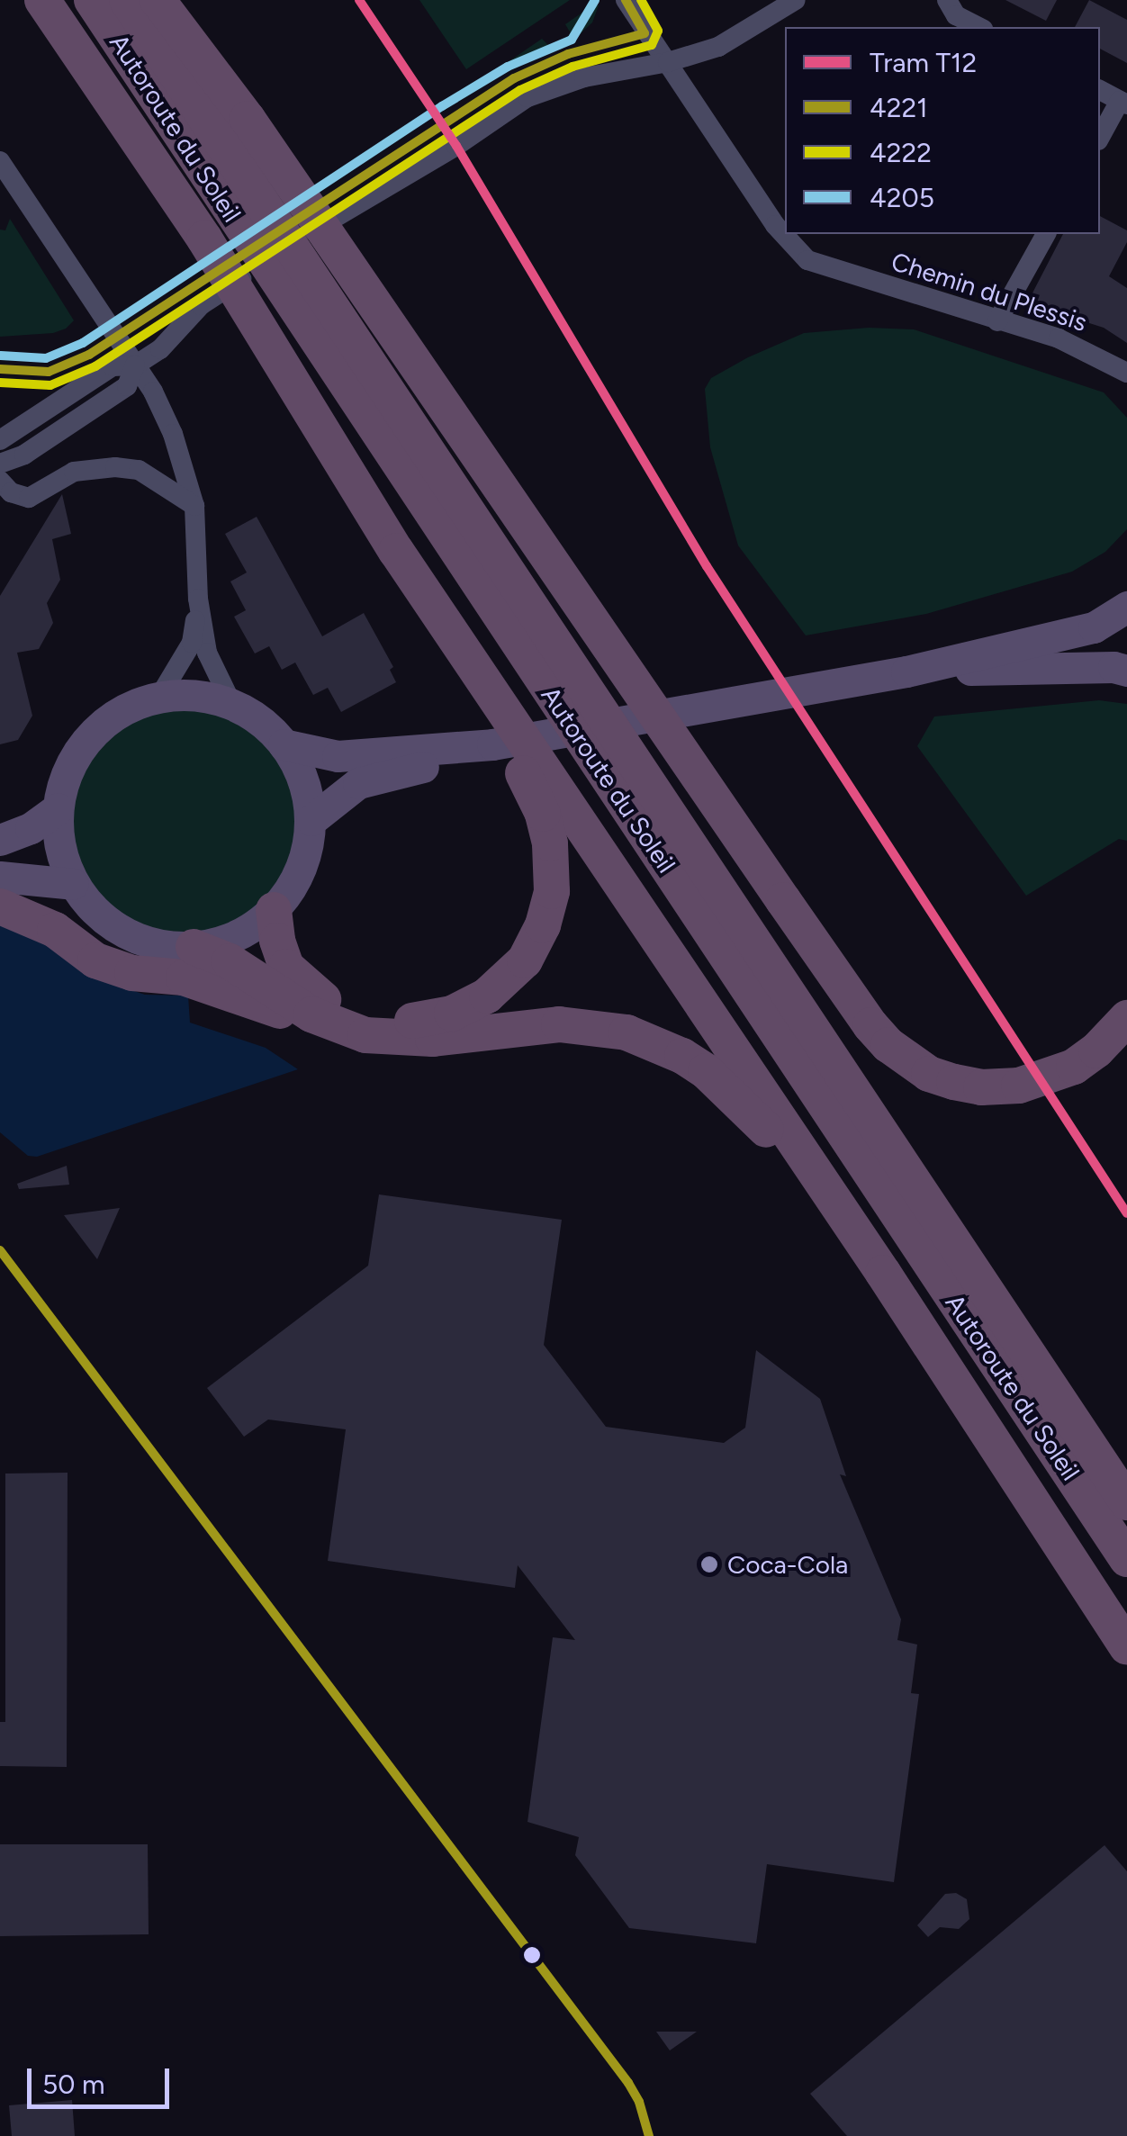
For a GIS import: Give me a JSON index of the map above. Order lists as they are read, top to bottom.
{
  "streets": {
    "highway": ["Autoroute du Soleil"],
    "street": ["Chemin du Plessis"]
  },
  "places": ["Coca-Cola"],
  "lines": [
    "tram line T12",
    "transit line 4221",
    "transit line 4222",
    "transit line 4205"
  ],
  "legend": [
    "Tram T12",
    "4221",
    "4222",
    "4205"
  ],
  "scale_bar": "50 m"
}
